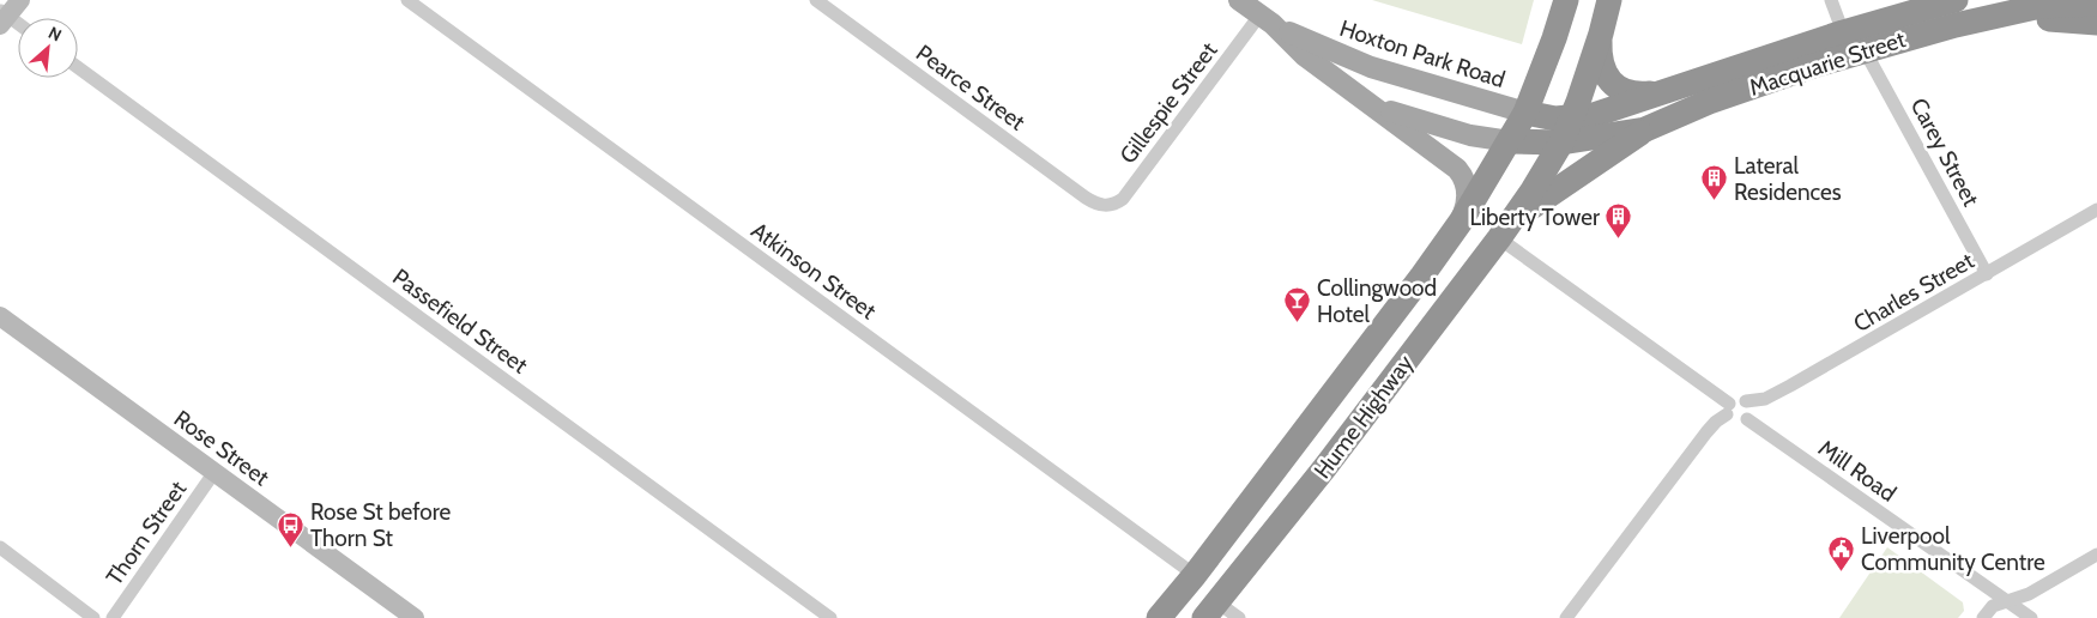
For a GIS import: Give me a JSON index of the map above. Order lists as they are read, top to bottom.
{
  "streets": {
    "highway": ["Macquarie Street", "Hume Highway"],
    "main road": ["Hoxton Park Road"],
    "street": [
      "Pearce Street",
      "Gillespie Street",
      "Carey Street",
      "Atkinson Street",
      "Charles Street",
      "Passefield Street",
      "Rose Street",
      "Mill Road",
      "Thorn Street"
    ]
  },
  "crossings": [
    ["Hoxton Park Road", "Macquarie Street"],
    ["Hoxton Park Road", "Gillespie Street"],
    ["Hoxton Park Road", "Hume Highway"],
    ["Macquarie Street", "Carey Street"],
    ["Macquarie Street", "Hume Highway"],
    ["Pearce Street", "Gillespie Street"],
    ["Carey Street", "Charles Street"],
    ["Atkinson Street", "Hume Highway"],
    ["Charles Street", "Mill Road"],
    ["Rose Street", "Thorn Street"]
  ],
  "places": {
    "building": ["Lateral Residences", "Liberty Tower"],
    "bar": ["Collingwood Hotel"],
    "bus stop": ["Rose St before Thorn St"],
    "public building": ["Liverpool Community Centre"]
  },
  "north": "top right"
}
